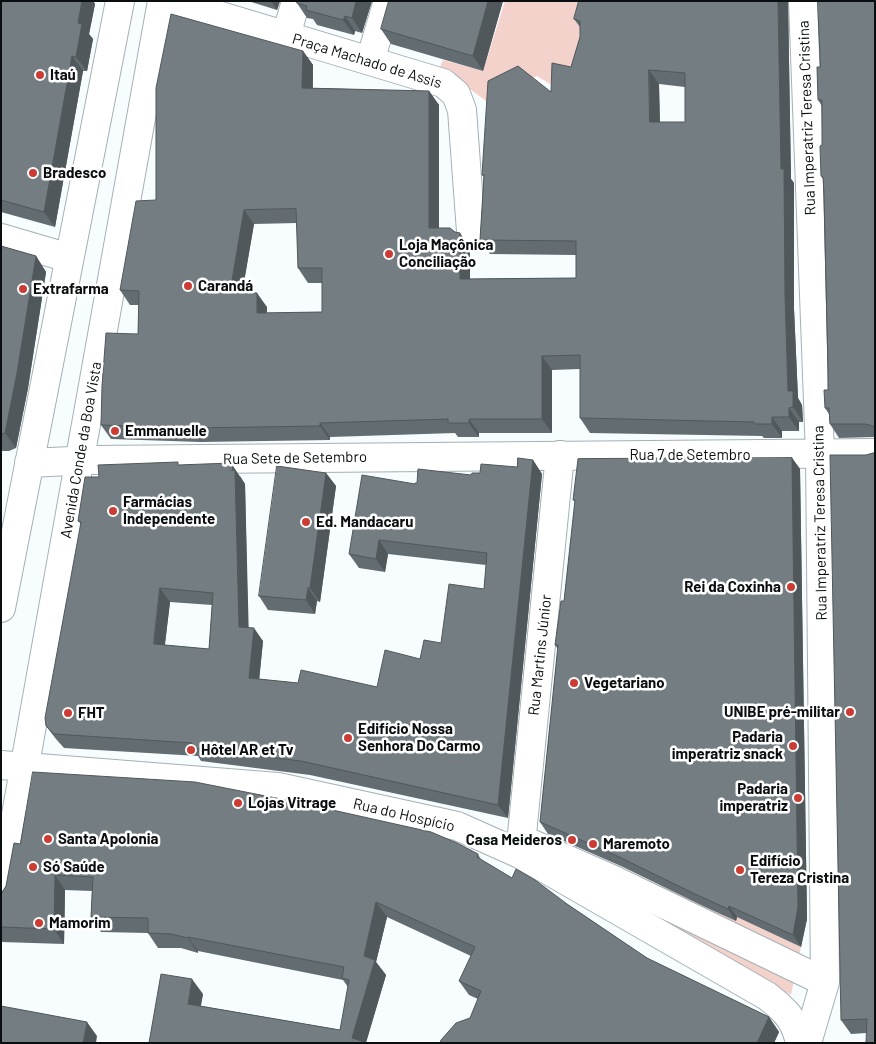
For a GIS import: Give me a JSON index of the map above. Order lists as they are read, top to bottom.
{
  "streets": {
    "street": [
      "Praça Machado de Assis",
      "Rua Imperatriz Teresa Cristina",
      "Avenida Conde da Boa Vista",
      "Rua 7 de Setembro",
      "Rua Sete de Setembro",
      "Rua Martins Júnior",
      "Rua do Hospício"
    ]
  },
  "crossings": [
    ["Rua Imperatriz Teresa Cristina", "Rua 7 de Setembro"],
    ["Rua Imperatriz Teresa Cristina", "Rua do Hospício"],
    ["Avenida Conde da Boa Vista", "Rua Sete de Setembro"],
    ["Avenida Conde da Boa Vista", "Rua do Hospício"],
    ["Rua 7 de Setembro", "Rua Sete de Setembro"],
    ["Rua 7 de Setembro", "Rua Martins Júnior"],
    ["Rua Sete de Setembro", "Rua Martins Júnior"],
    ["Rua Martins Júnior", "Rua do Hospício"]
  ],
  "places": [
    "Itaú",
    "Bradesco",
    "Loja Maçônica Conciliação",
    "Carandá",
    "Extrafarma",
    "Emmanuelle",
    "Farmácias Independente",
    "Ed. Mandacaru",
    "Rei da Coxinha",
    "Vegetariano",
    "UNIBE pré-militar",
    "FHT",
    "Edifício Nossa Senhora Do Carmo",
    "Padaria imperatriz snack",
    "Hôtel AR et Tv",
    "Padaria imperatriz",
    "Lojas Vitrage",
    "Santa Apolonia",
    "Casa Meideros",
    "Maremoto",
    "Só Saúde",
    "Edifício Tereza Cristina",
    "Mamorim"
  ]
}
